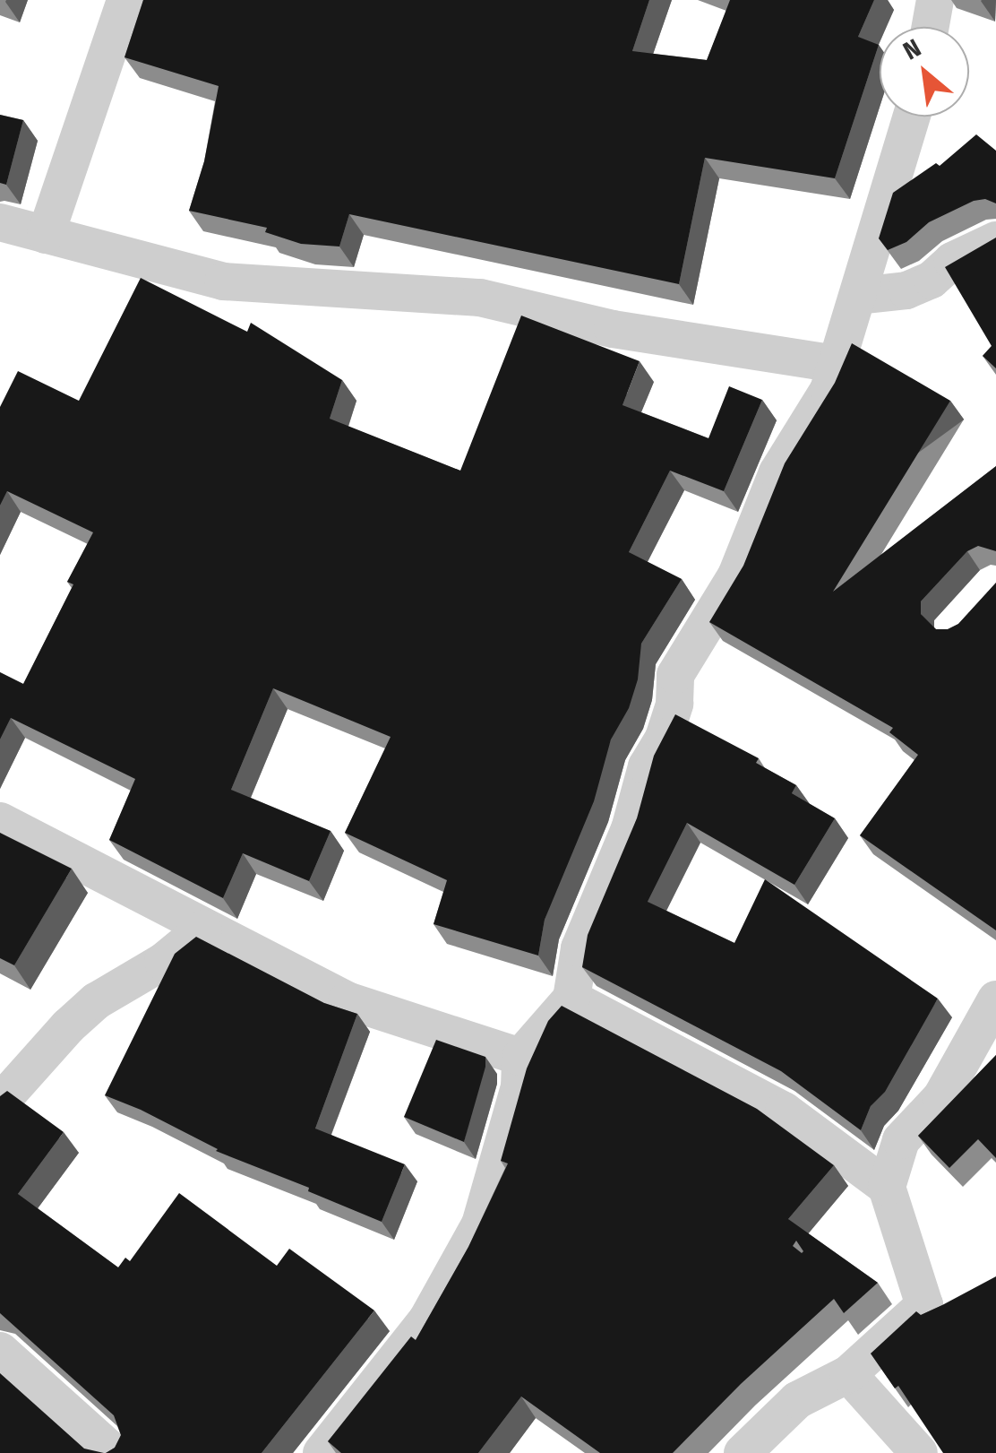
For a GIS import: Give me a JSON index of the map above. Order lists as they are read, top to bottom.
{
  "north": "top left"
}
